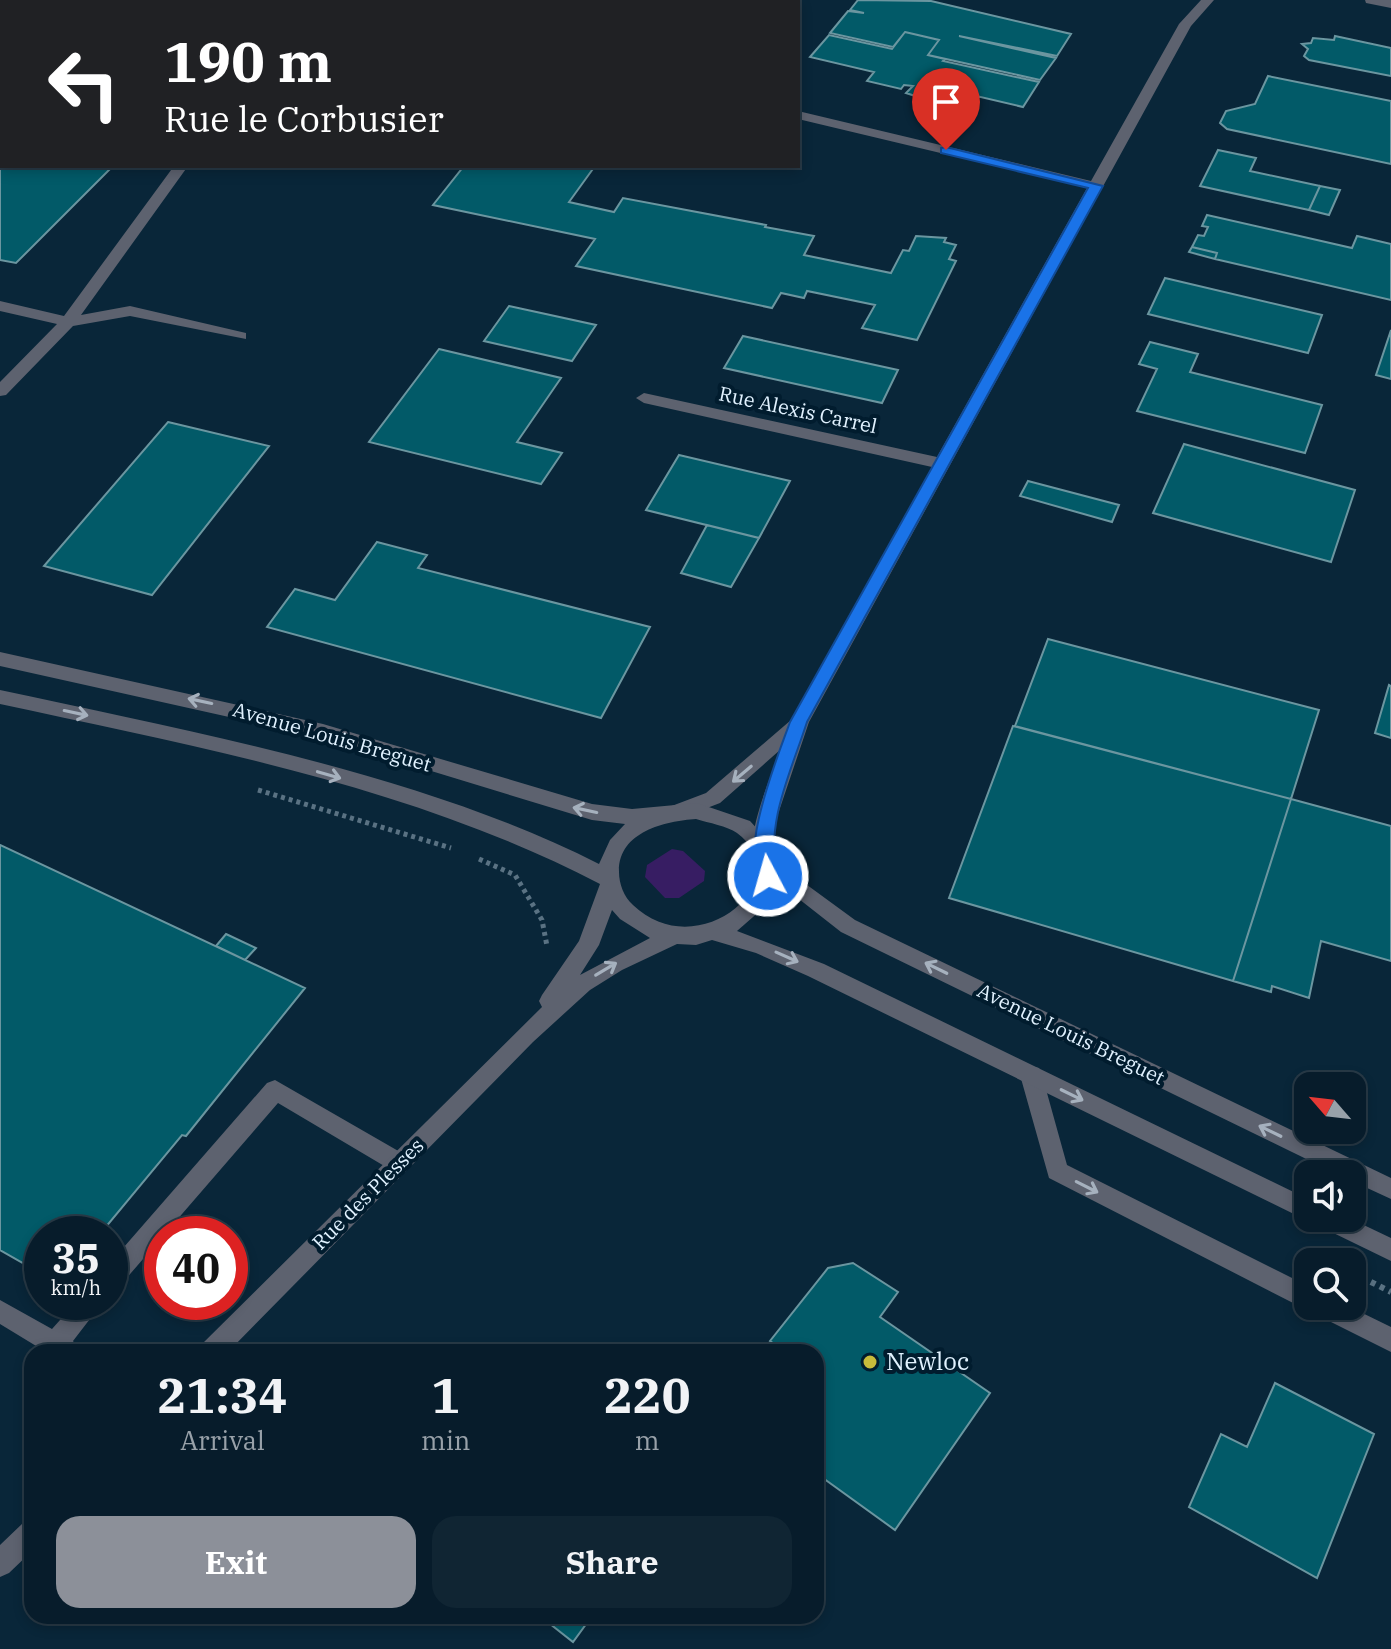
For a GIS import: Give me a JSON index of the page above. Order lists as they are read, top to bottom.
{
  "streets": {
    "street": ["Rue Alexis Carrel", "Avenue Louis Breguet", "Rue des Plesses"]
  },
  "crossings": [
    ["Avenue Louis Breguet", "Rue des Plesses"]
  ],
  "places": ["Newloc"],
  "north": "top left",
  "page": {
    "turn": ["190 m", "Rue le Corbusier"],
    "speed": "35 km/h",
    "limit": "40",
    "eta": [
      "21:34",
      "Arrival",
      "1",
      "min",
      "220",
      "m"
    ],
    "buttons": ["Exit", "Share"]
  }
}
